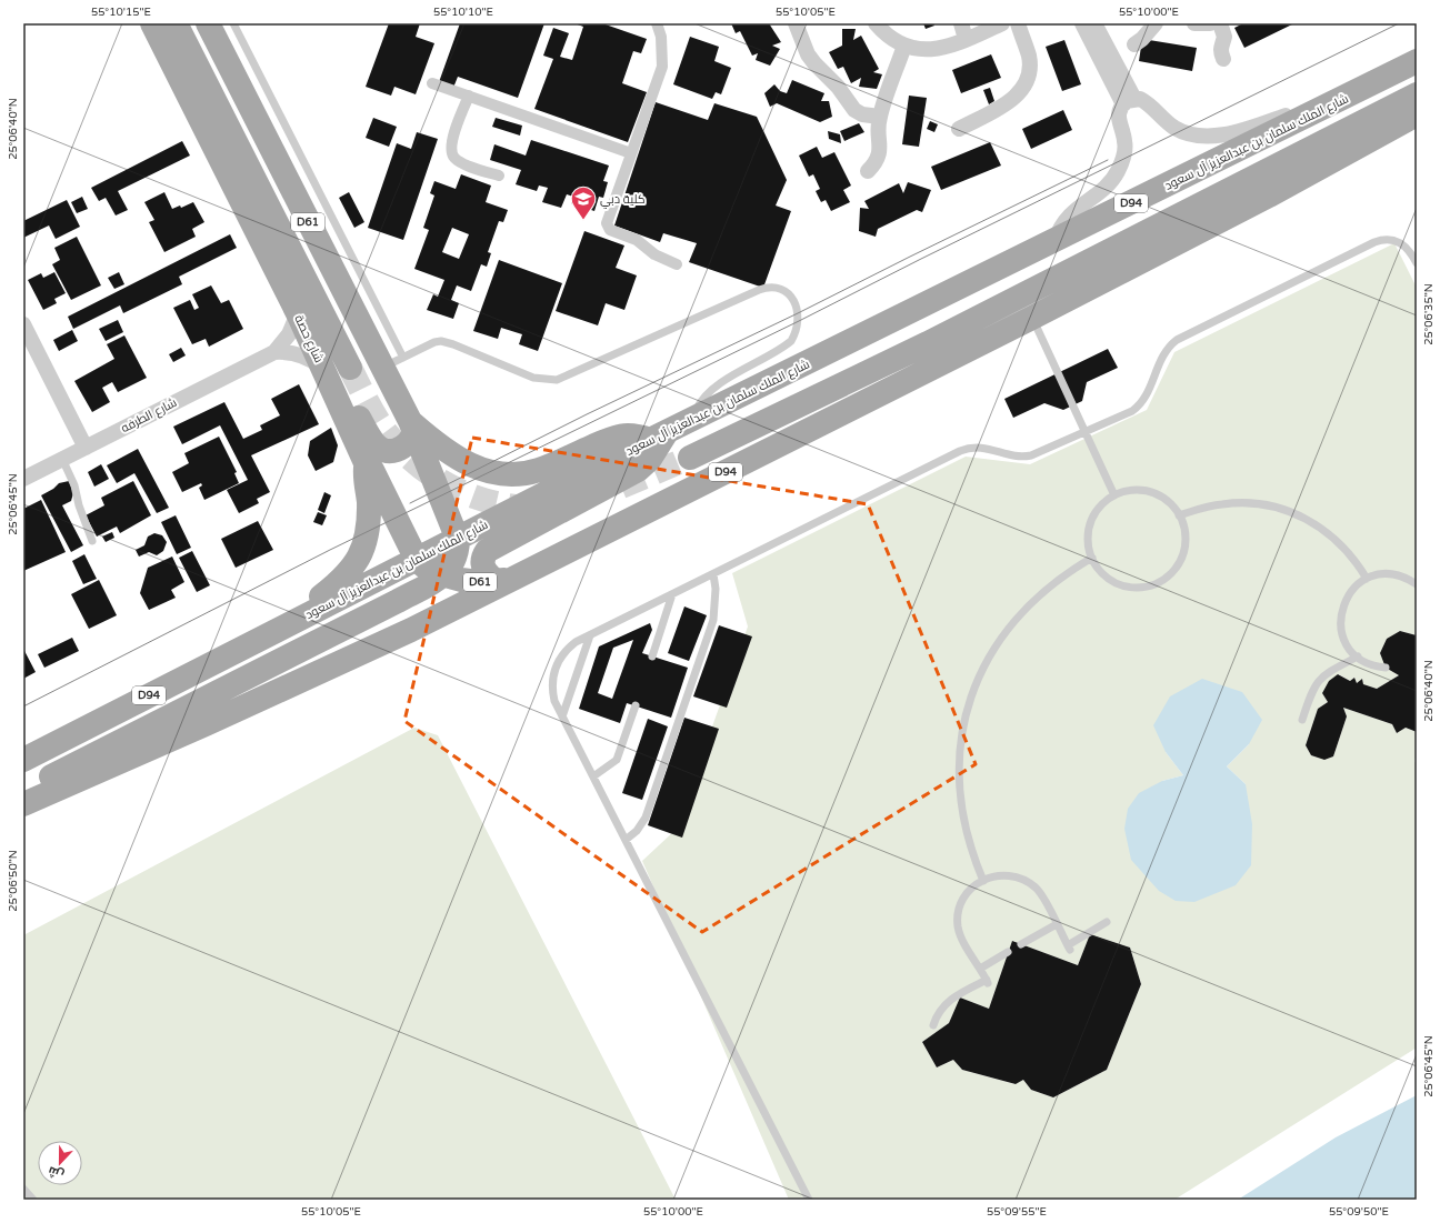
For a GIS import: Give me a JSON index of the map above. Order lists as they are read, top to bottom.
{
  "streets": {
    "main road": [
      "شارع الملك سلمان بن عبدالعزيز آل سعود",
      "D94",
      "D61",
      "شارع حصة"
    ],
    "street": ["شارع الطرفه"]
  },
  "crossings": [
    ["شارع الملك سلمان بن عبدالعزيز آل سعود", "شارع حصة"],
    ["D94", "شارع حصة"],
    ["شارع حصة", "شارع الطرفه"]
  ],
  "places": {
    "school or university": ["كلية دبي"]
  },
  "north": "bottom",
  "coordinates": [
    "55°10'15\"E",
    "55°10'10\"E",
    "55°10'05\"E",
    "55°10'00\"E",
    "25°06'40\"N",
    "25°06'35\"N",
    "25°06'45\"N",
    "25°06'50\"N",
    "55°09'55\"E",
    "55°09'50\"E"
  ]
}
